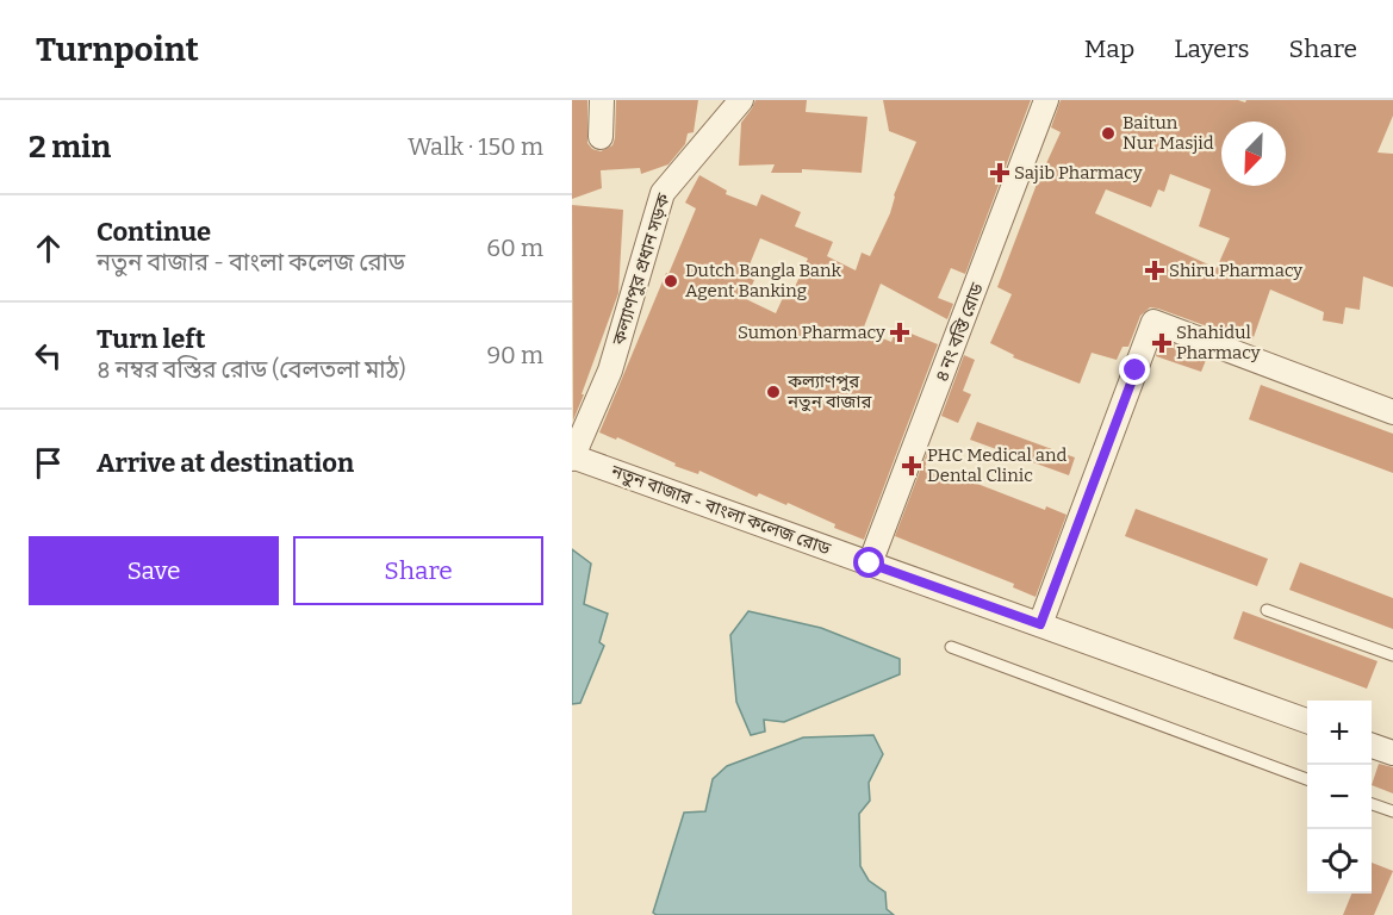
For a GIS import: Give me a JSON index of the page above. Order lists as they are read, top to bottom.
{
  "streets": {
    "street": ["কল্যাণপুর প্রধান সড়ক", "৪ নং বস্তি রোড", "নতুন বাজার - বাংলা কলেজ রোড"]
  },
  "crossings": [
    ["কল্যাণপুর প্রধান সড়ক", "নতুন বাজার - বাংলা কলেজ রোড"],
    ["৪ নং বস্তি রোড", "নতুন বাজার - বাংলা কলেজ রোড"]
  ],
  "places": {
    "other": ["Baitun Nur Masjid", "Dutch Bangla Bank Agent Banking", "কল্যাণপুর নতুন বাজার"],
    "health": [
      "Sajib Pharmacy",
      "Shiru Pharmacy",
      "Sumon Pharmacy",
      "Shahidul Pharmacy",
      "PHC Medical and Dental Clinic"
    ]
  },
  "north": "bottom left",
  "page": {
    "header": "Turnpoint",
    "nav": ["Map", "Layers", "Share"],
    "heading": ["2 min", "Walk · 150 m"],
    "list": [
      ["Continue", "নতুন বাজার - বাংলা কলেজ রোড", "60 m"],
      ["Turn left", "৪ নম্বর বস্তির রোড (বেলতলা মাঠ)", "90 m"],
      "Arrive at destination"
    ],
    "buttons": ["Save", "Share"],
    "map_buttons": ["+", "−"]
  }
}
